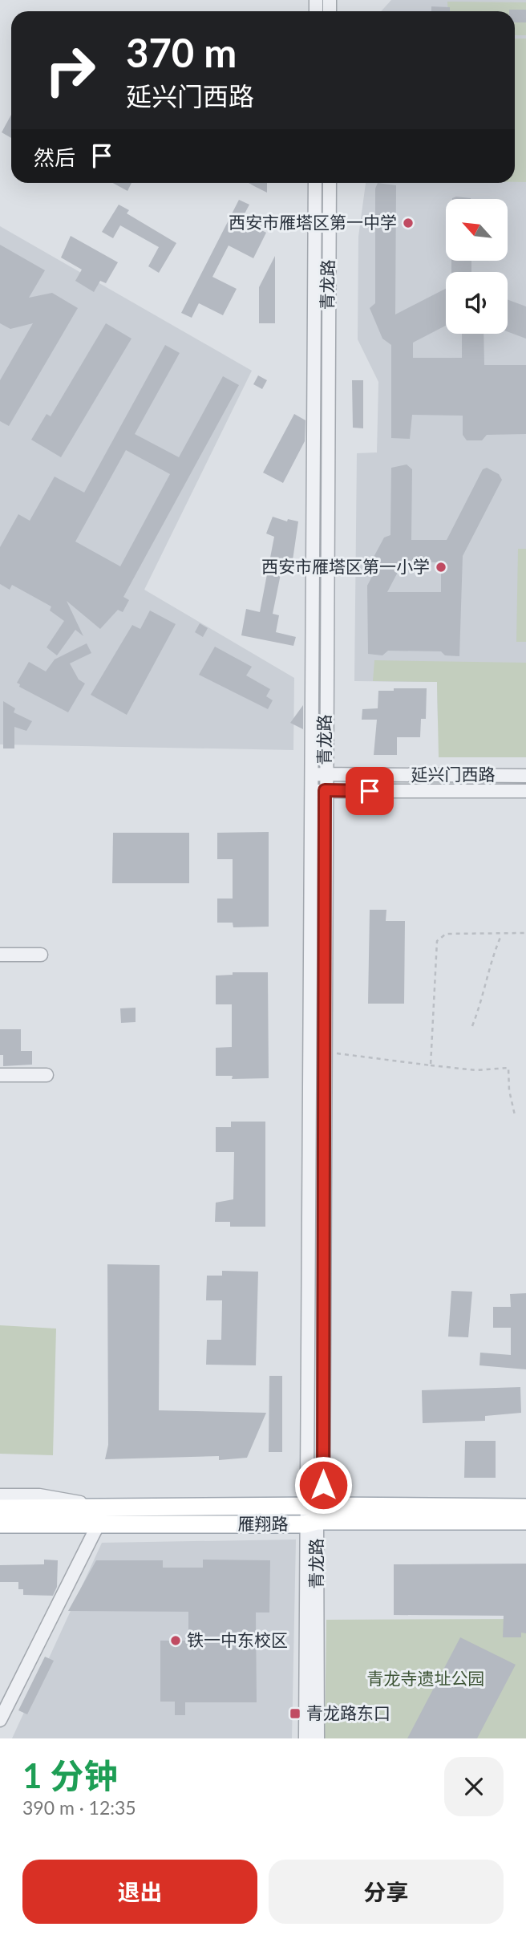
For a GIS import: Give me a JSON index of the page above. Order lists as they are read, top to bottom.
{
  "streets": {
    "main road": ["雁翔路"],
    "street": ["青龙路", "延兴门西路"]
  },
  "crossings": [
    ["青龙路", "延兴门西路"],
    ["青龙路", "雁翔路"]
  ],
  "parks": ["青龙寺遗址公园"],
  "places": {
    "other": ["西安市雁塔区第一中学", "西安市雁塔区第一小学", "铁一中东校区"],
    "transit": ["青龙路东口"]
  },
  "north": "top left",
  "page": {
    "turn": ["370 m", "延兴门西路"],
    "then": "然后",
    "heading": ["1 分钟", "390 m · 12:35"],
    "buttons": ["退出", "分享"]
  }
}
